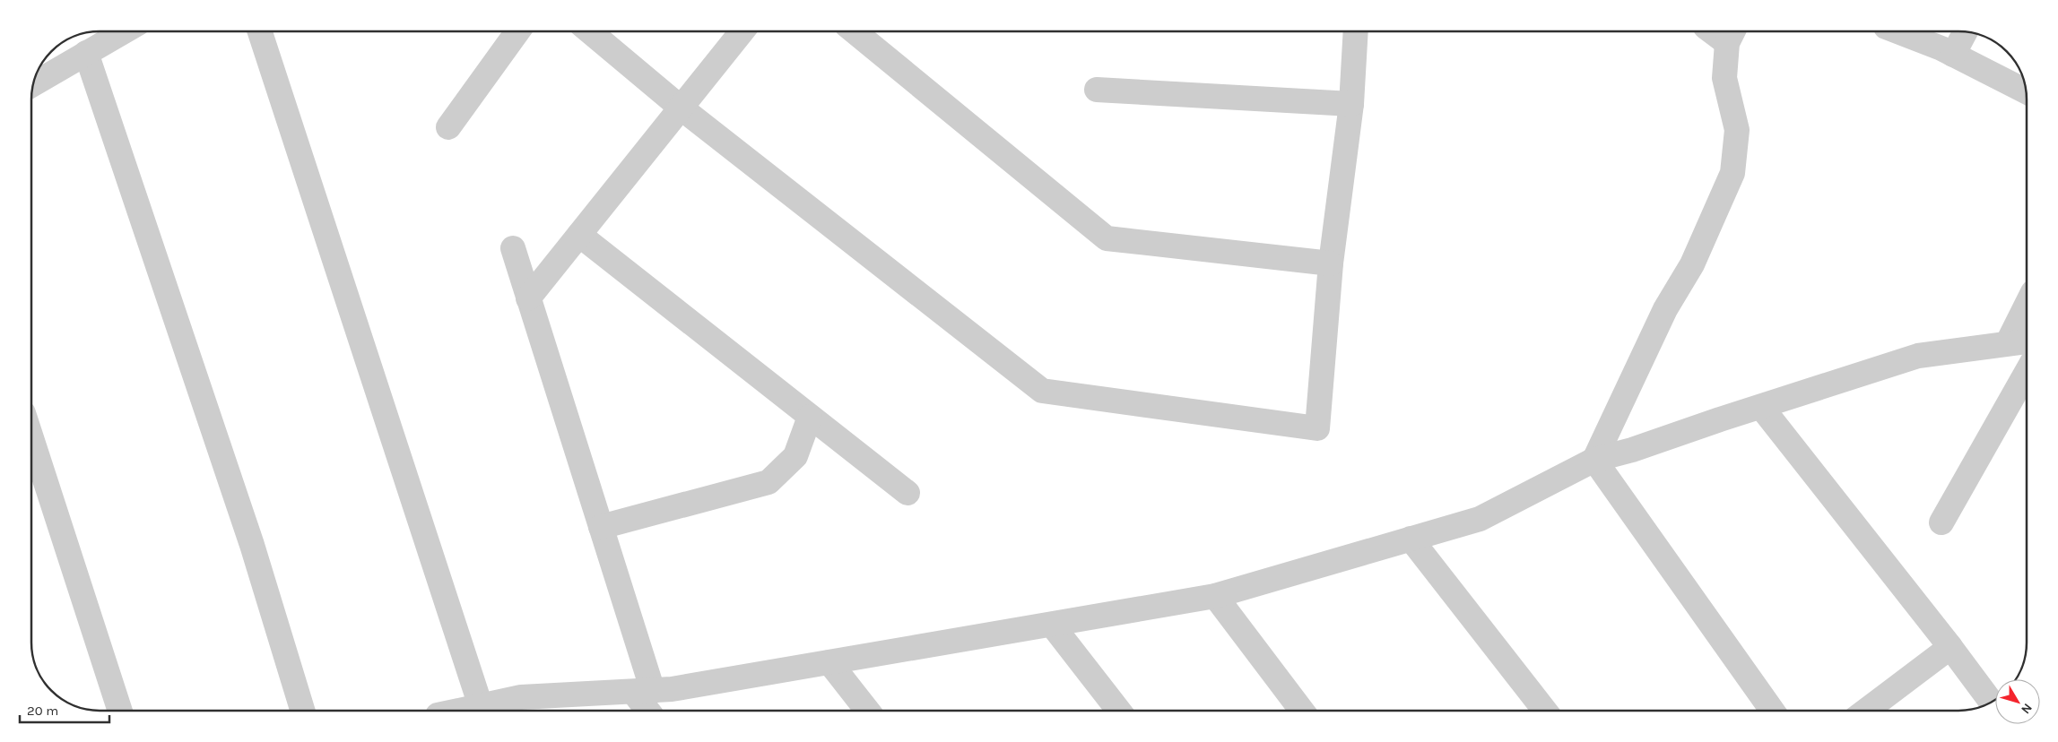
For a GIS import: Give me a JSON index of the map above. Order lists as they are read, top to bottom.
{
  "scale_bar": "20 m",
  "north": "bottom right"
}
